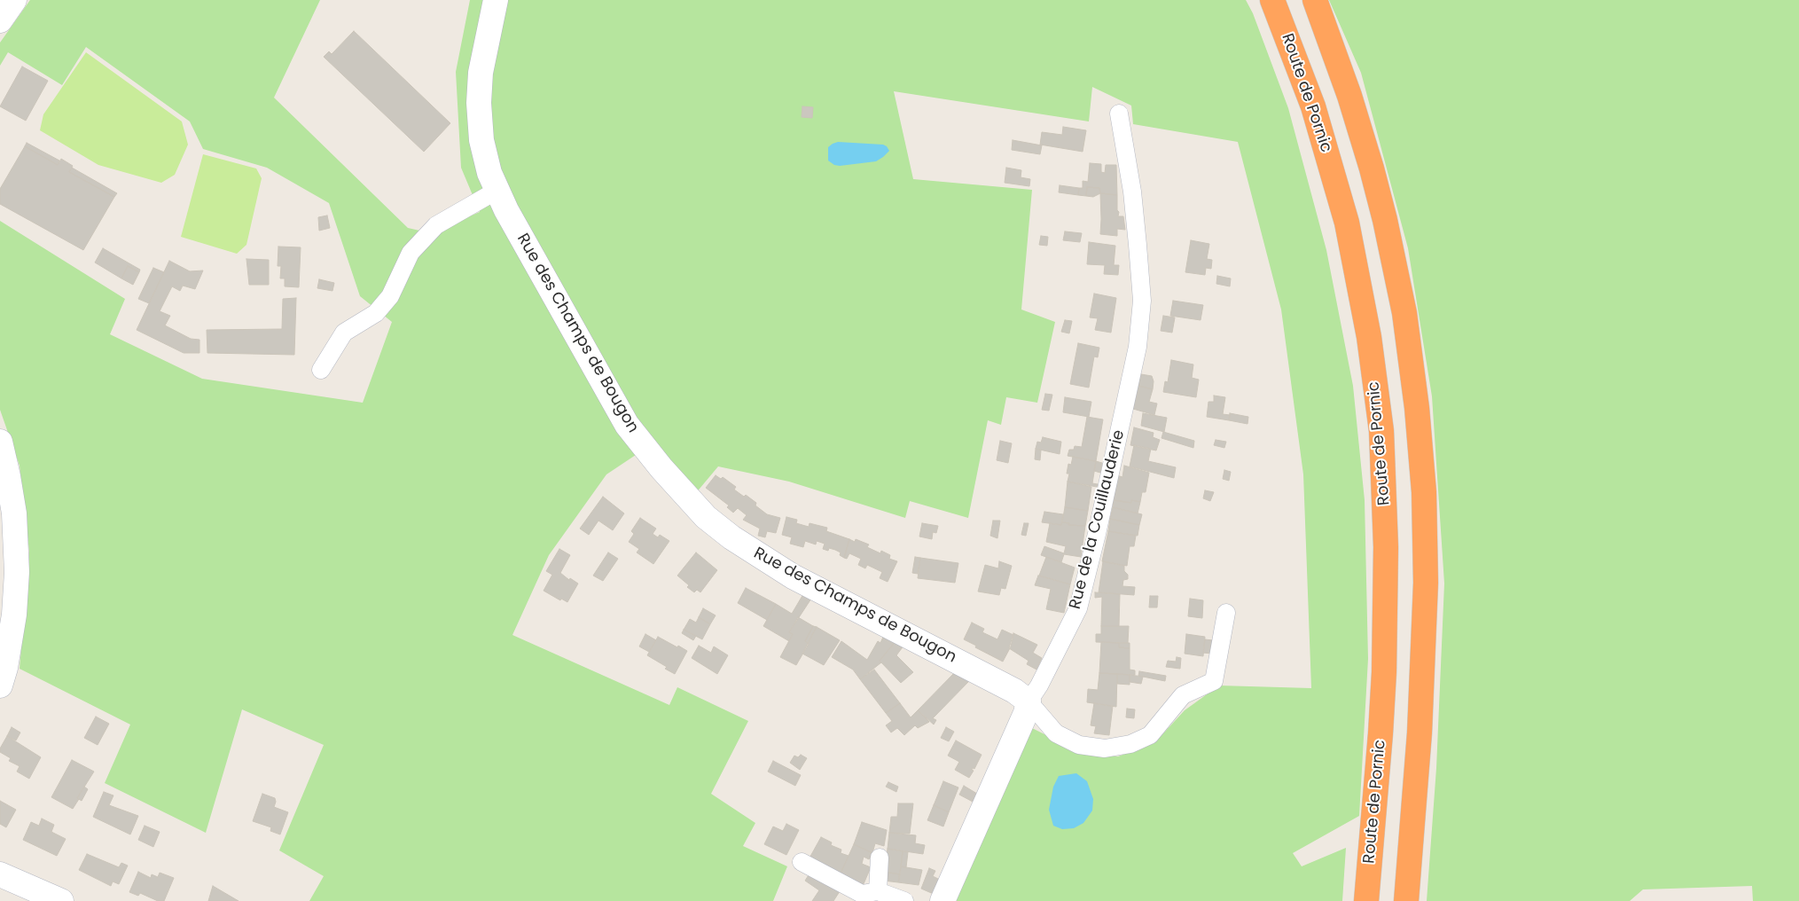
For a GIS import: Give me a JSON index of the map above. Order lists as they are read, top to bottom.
{
  "streets": {
    "highway": ["Route de Pornic"],
    "street": ["Rue des Champs de Bougon", "Rue de la Couillauderie"]
  },
  "crossings": [
    ["Rue des Champs de Bougon", "Rue de la Couillauderie"]
  ]
}
